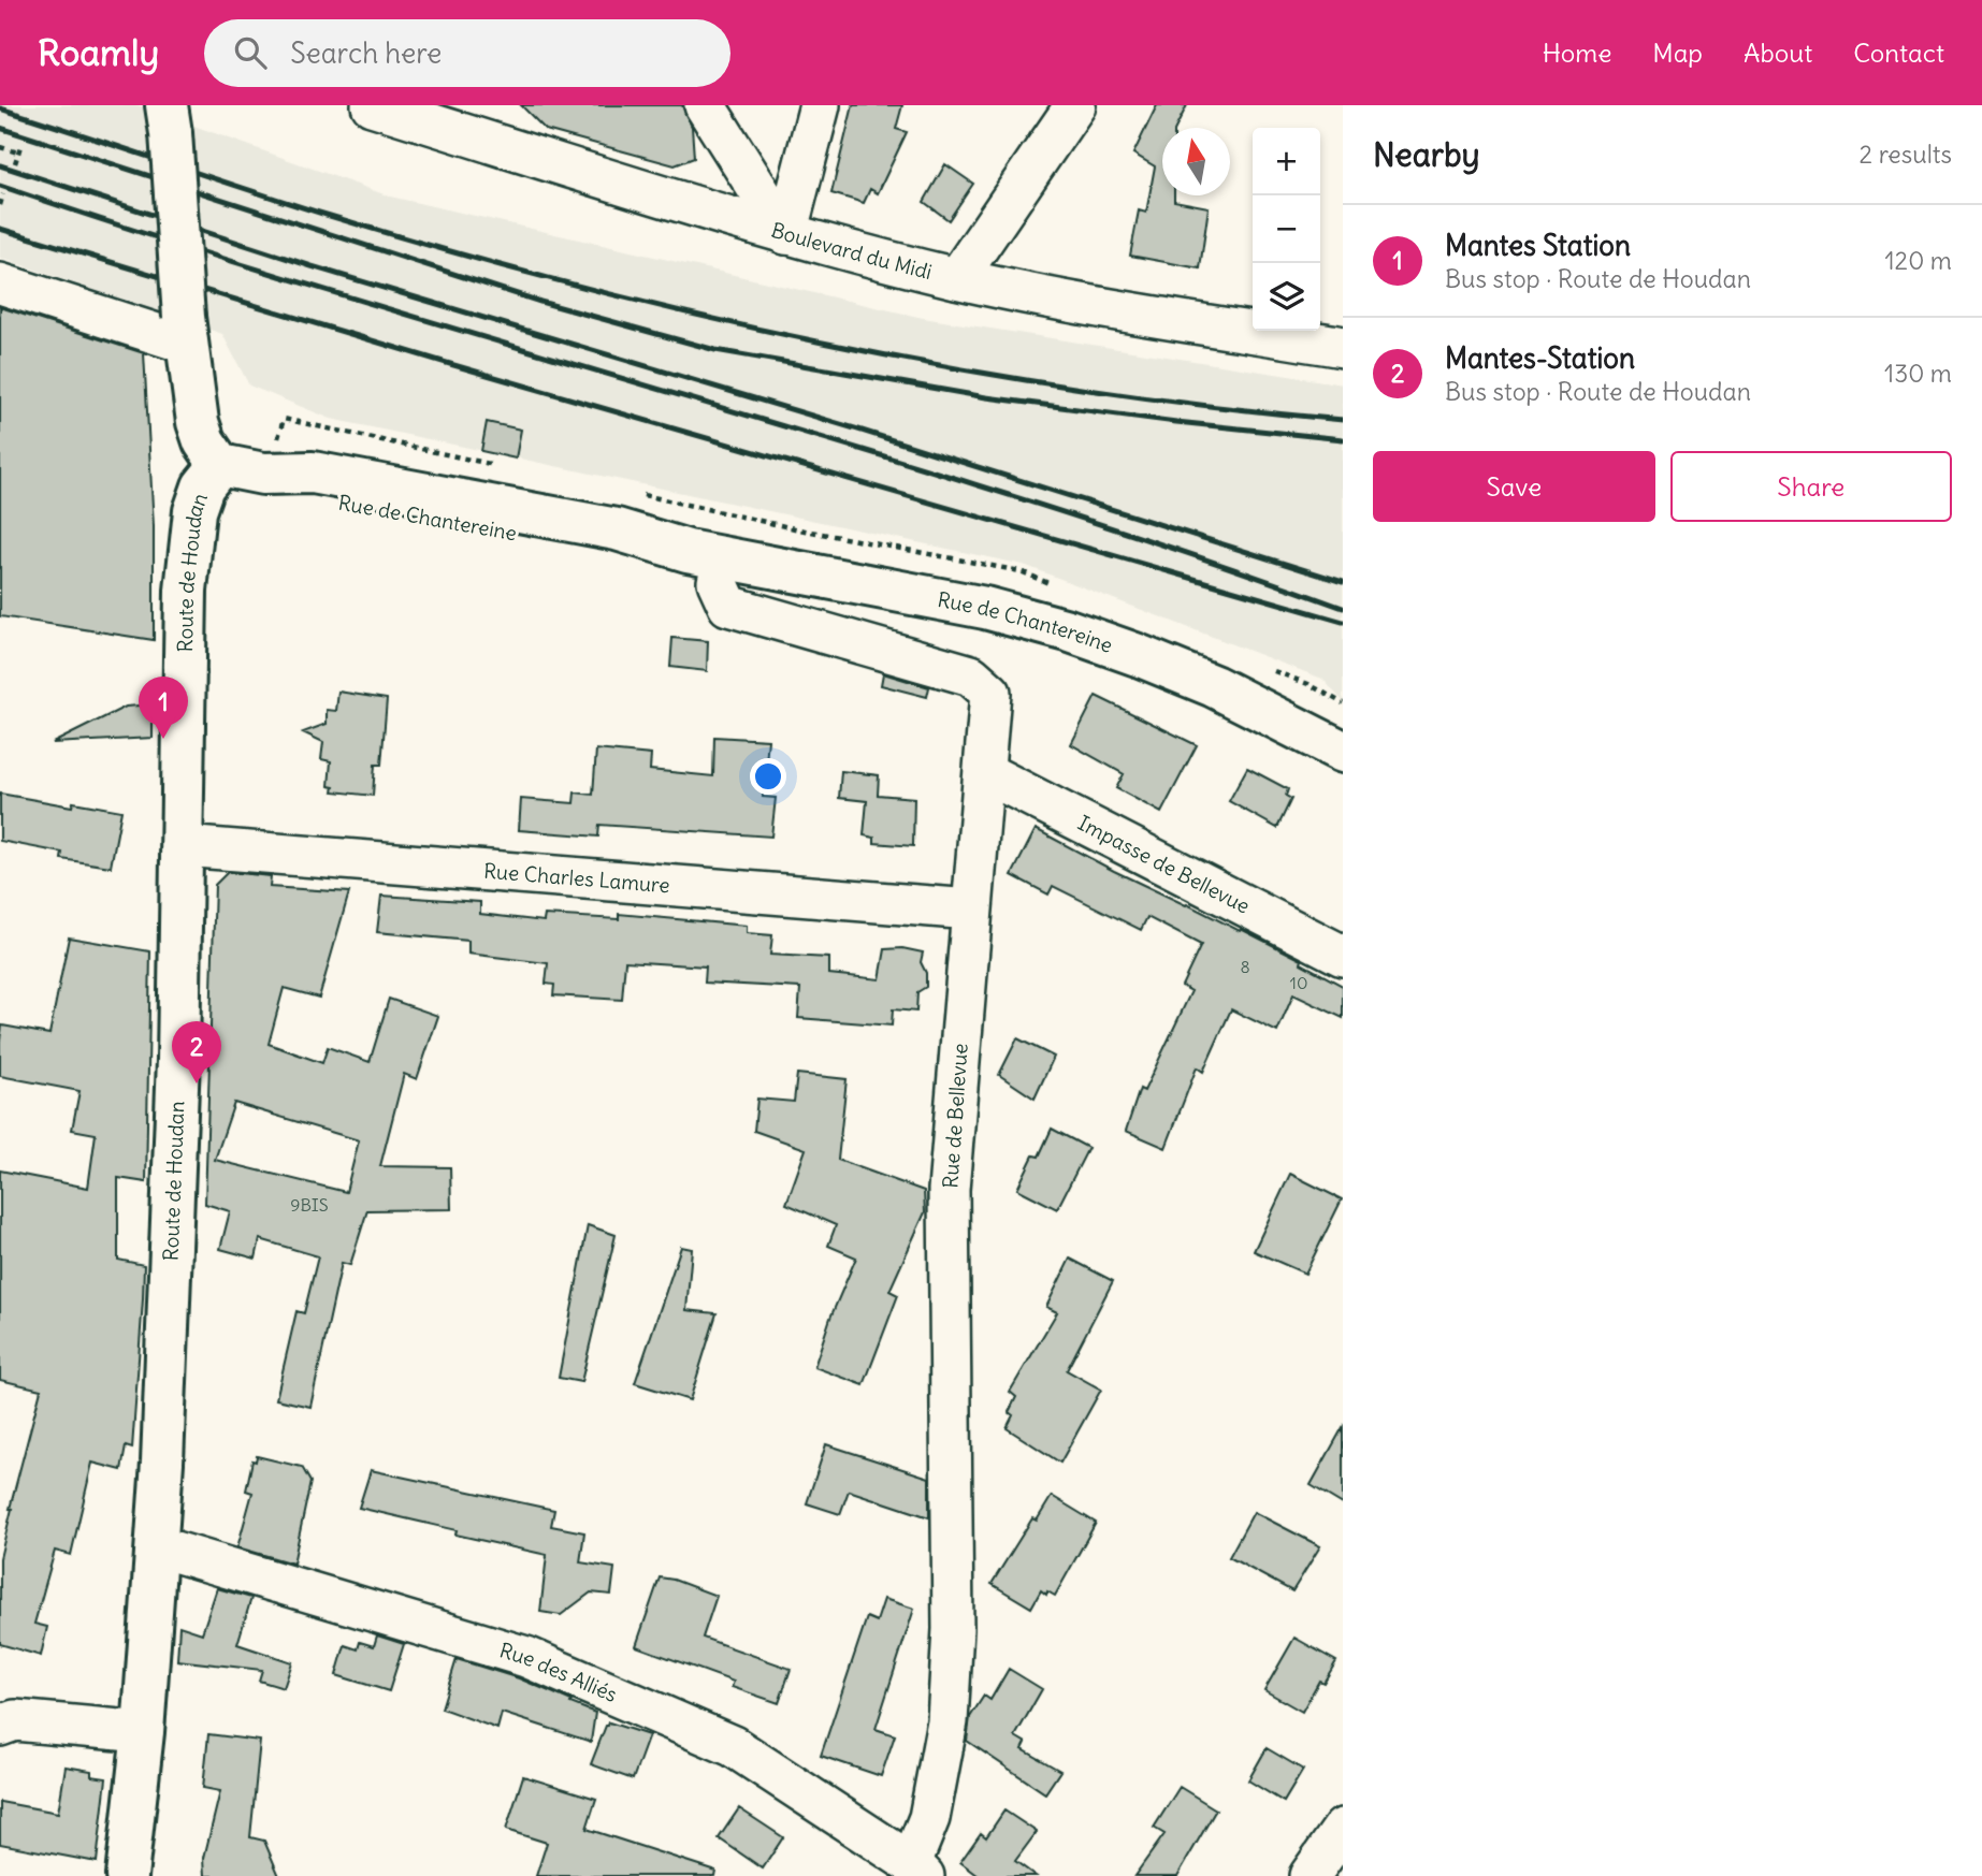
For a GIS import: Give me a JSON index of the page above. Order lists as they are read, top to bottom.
{
  "streets": {
    "main road": ["Rue de Chantereine", "Route de Houdan"],
    "street": [
      "Boulevard du Midi",
      "Impasse de Bellevue",
      "Rue Charles Lamure",
      "Rue de Bellevue",
      "Rue des Alliés"
    ]
  },
  "crossings": [
    ["Rue de Chantereine", "Route de Houdan"],
    ["Rue de Chantereine", "Rue de Bellevue"],
    ["Route de Houdan", "Rue Charles Lamure"],
    ["Route de Houdan", "Rue des Alliés"],
    ["Impasse de Bellevue", "Rue de Bellevue"],
    ["Rue Charles Lamure", "Rue de Bellevue"],
    ["Rue de Bellevue", "Rue des Alliés"]
  ],
  "house_numbers": ["8", "10", "9BIS"],
  "north": "top",
  "page": {
    "header": "Roamly",
    "search": "Search here",
    "nav": [
      "Home",
      "Map",
      "About",
      "Contact"
    ],
    "heading": ["Nearby", "2 results"],
    "map_buttons": ["+", "−"],
    "list": [
      {
        "mark": "1",
        "name": "Mantes Station",
        "note": "Bus stop · Route de Houdan",
        "value": "120 m"
      },
      {
        "mark": "2",
        "name": "Mantes-Station",
        "note": "Bus stop · Route de Houdan",
        "value": "130 m"
      }
    ],
    "buttons": ["Save", "Share"],
    "pins": ["1", "2"]
  }
}
